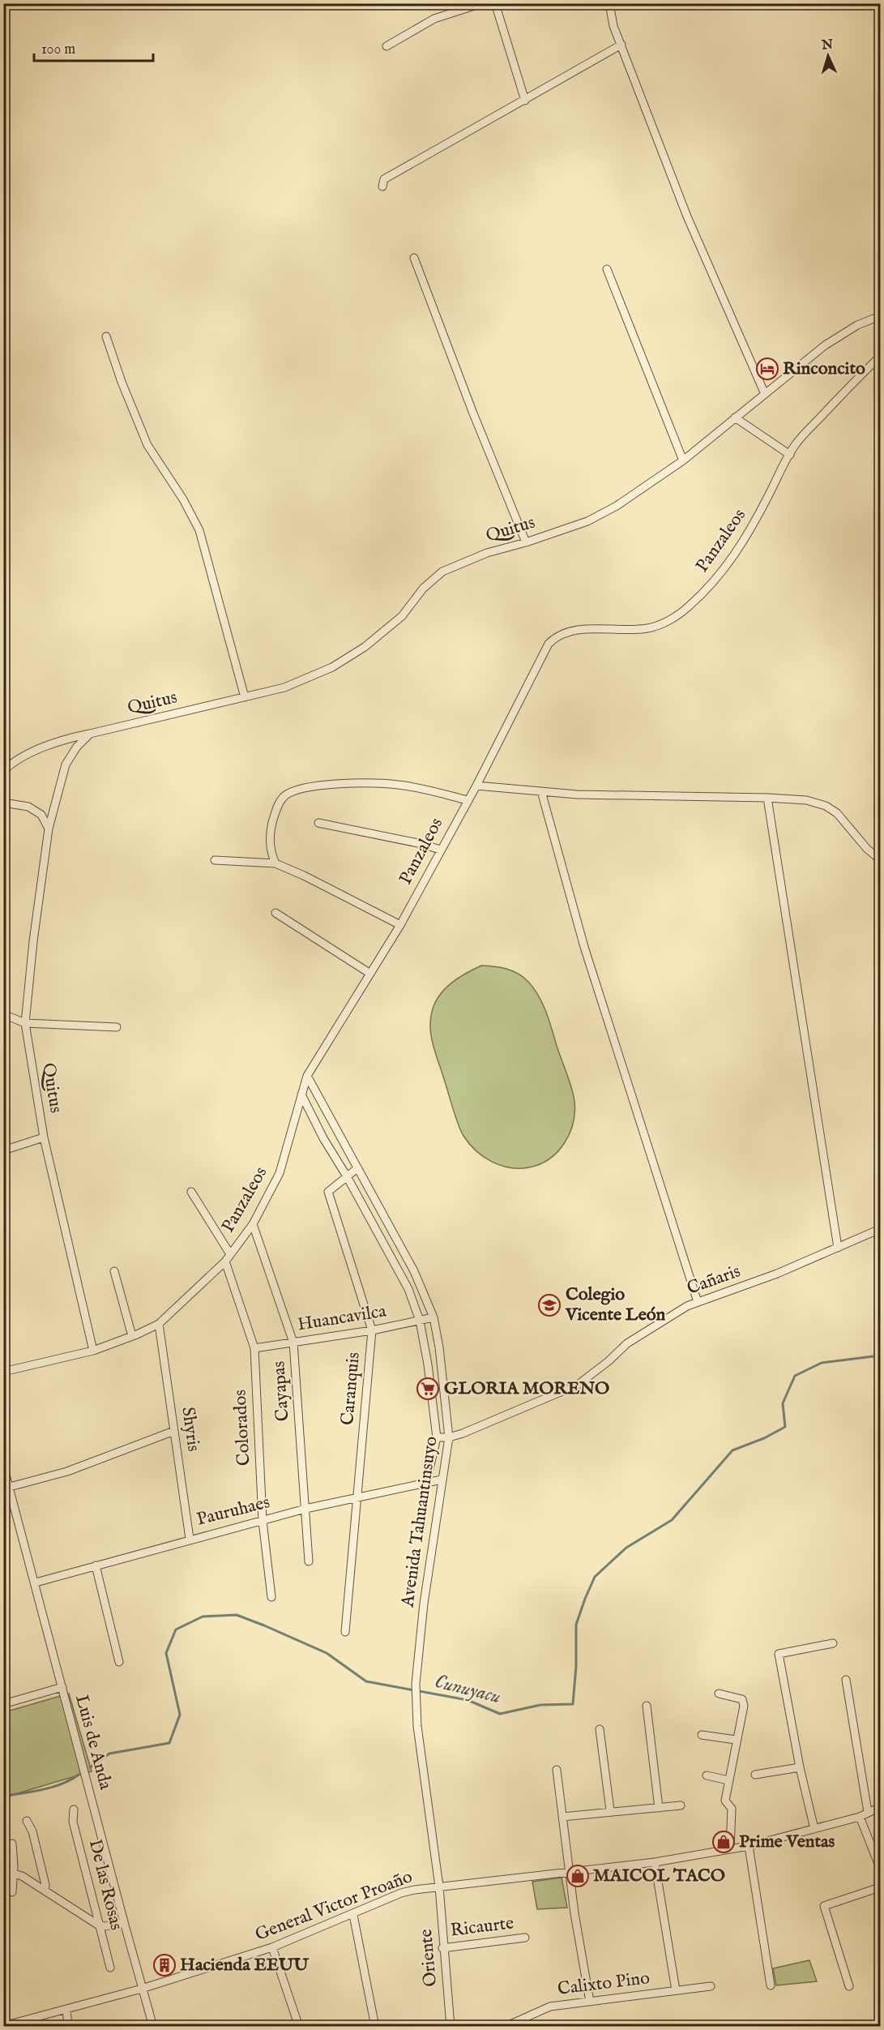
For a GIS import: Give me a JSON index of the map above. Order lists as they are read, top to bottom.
{
  "streets": {
    "street": [
      "Quitus",
      "Panzaleos",
      "Cañaris",
      "Huancavilca",
      "Caranquis",
      "Cayapas",
      "Colorados",
      "Shyris",
      "Pauruhaes",
      "Avenida Tahuantinsuyo",
      "Luis de Anda",
      "De las Rosas",
      "General Victor Proaño",
      "Ricaurte",
      "Oriente",
      "Calixto Pino"
    ]
  },
  "crossings": [
    ["Quitus", "Panzaleos"],
    ["Panzaleos", "Cayapas"],
    ["Panzaleos", "Colorados"],
    ["Panzaleos", "Shyris"],
    ["Panzaleos", "Avenida Tahuantinsuyo"],
    ["Cañaris", "Avenida Tahuantinsuyo"],
    ["Huancavilca", "Caranquis"],
    ["Huancavilca", "Cayapas"],
    ["Huancavilca", "Colorados"],
    ["Huancavilca", "Avenida Tahuantinsuyo"],
    ["Caranquis", "Pauruhaes"],
    ["Caranquis", "Avenida Tahuantinsuyo"],
    ["Cayapas", "Pauruhaes"],
    ["Colorados", "Pauruhaes"],
    ["Shyris", "Pauruhaes"],
    ["Pauruhaes", "Avenida Tahuantinsuyo"],
    ["Pauruhaes", "Luis de Anda"],
    ["Avenida Tahuantinsuyo", "General Victor Proaño"],
    ["Avenida Tahuantinsuyo", "Oriente"],
    ["Luis de Anda", "General Victor Proaño"],
    ["General Victor Proaño", "Oriente"],
    ["Ricaurte", "Oriente"]
  ],
  "water": ["Cunuyacu"],
  "places": {
    "hotel": ["Rinconcito"],
    "school or university": ["Colegio Vicente León"],
    "supermarket": ["GLORIA MORENO"],
    "shop": ["Prime Ventas", "MAICOL TACO"],
    "building": ["Hacienda EEUU"]
  },
  "scale_bar": "100 m",
  "north": "top"
}
